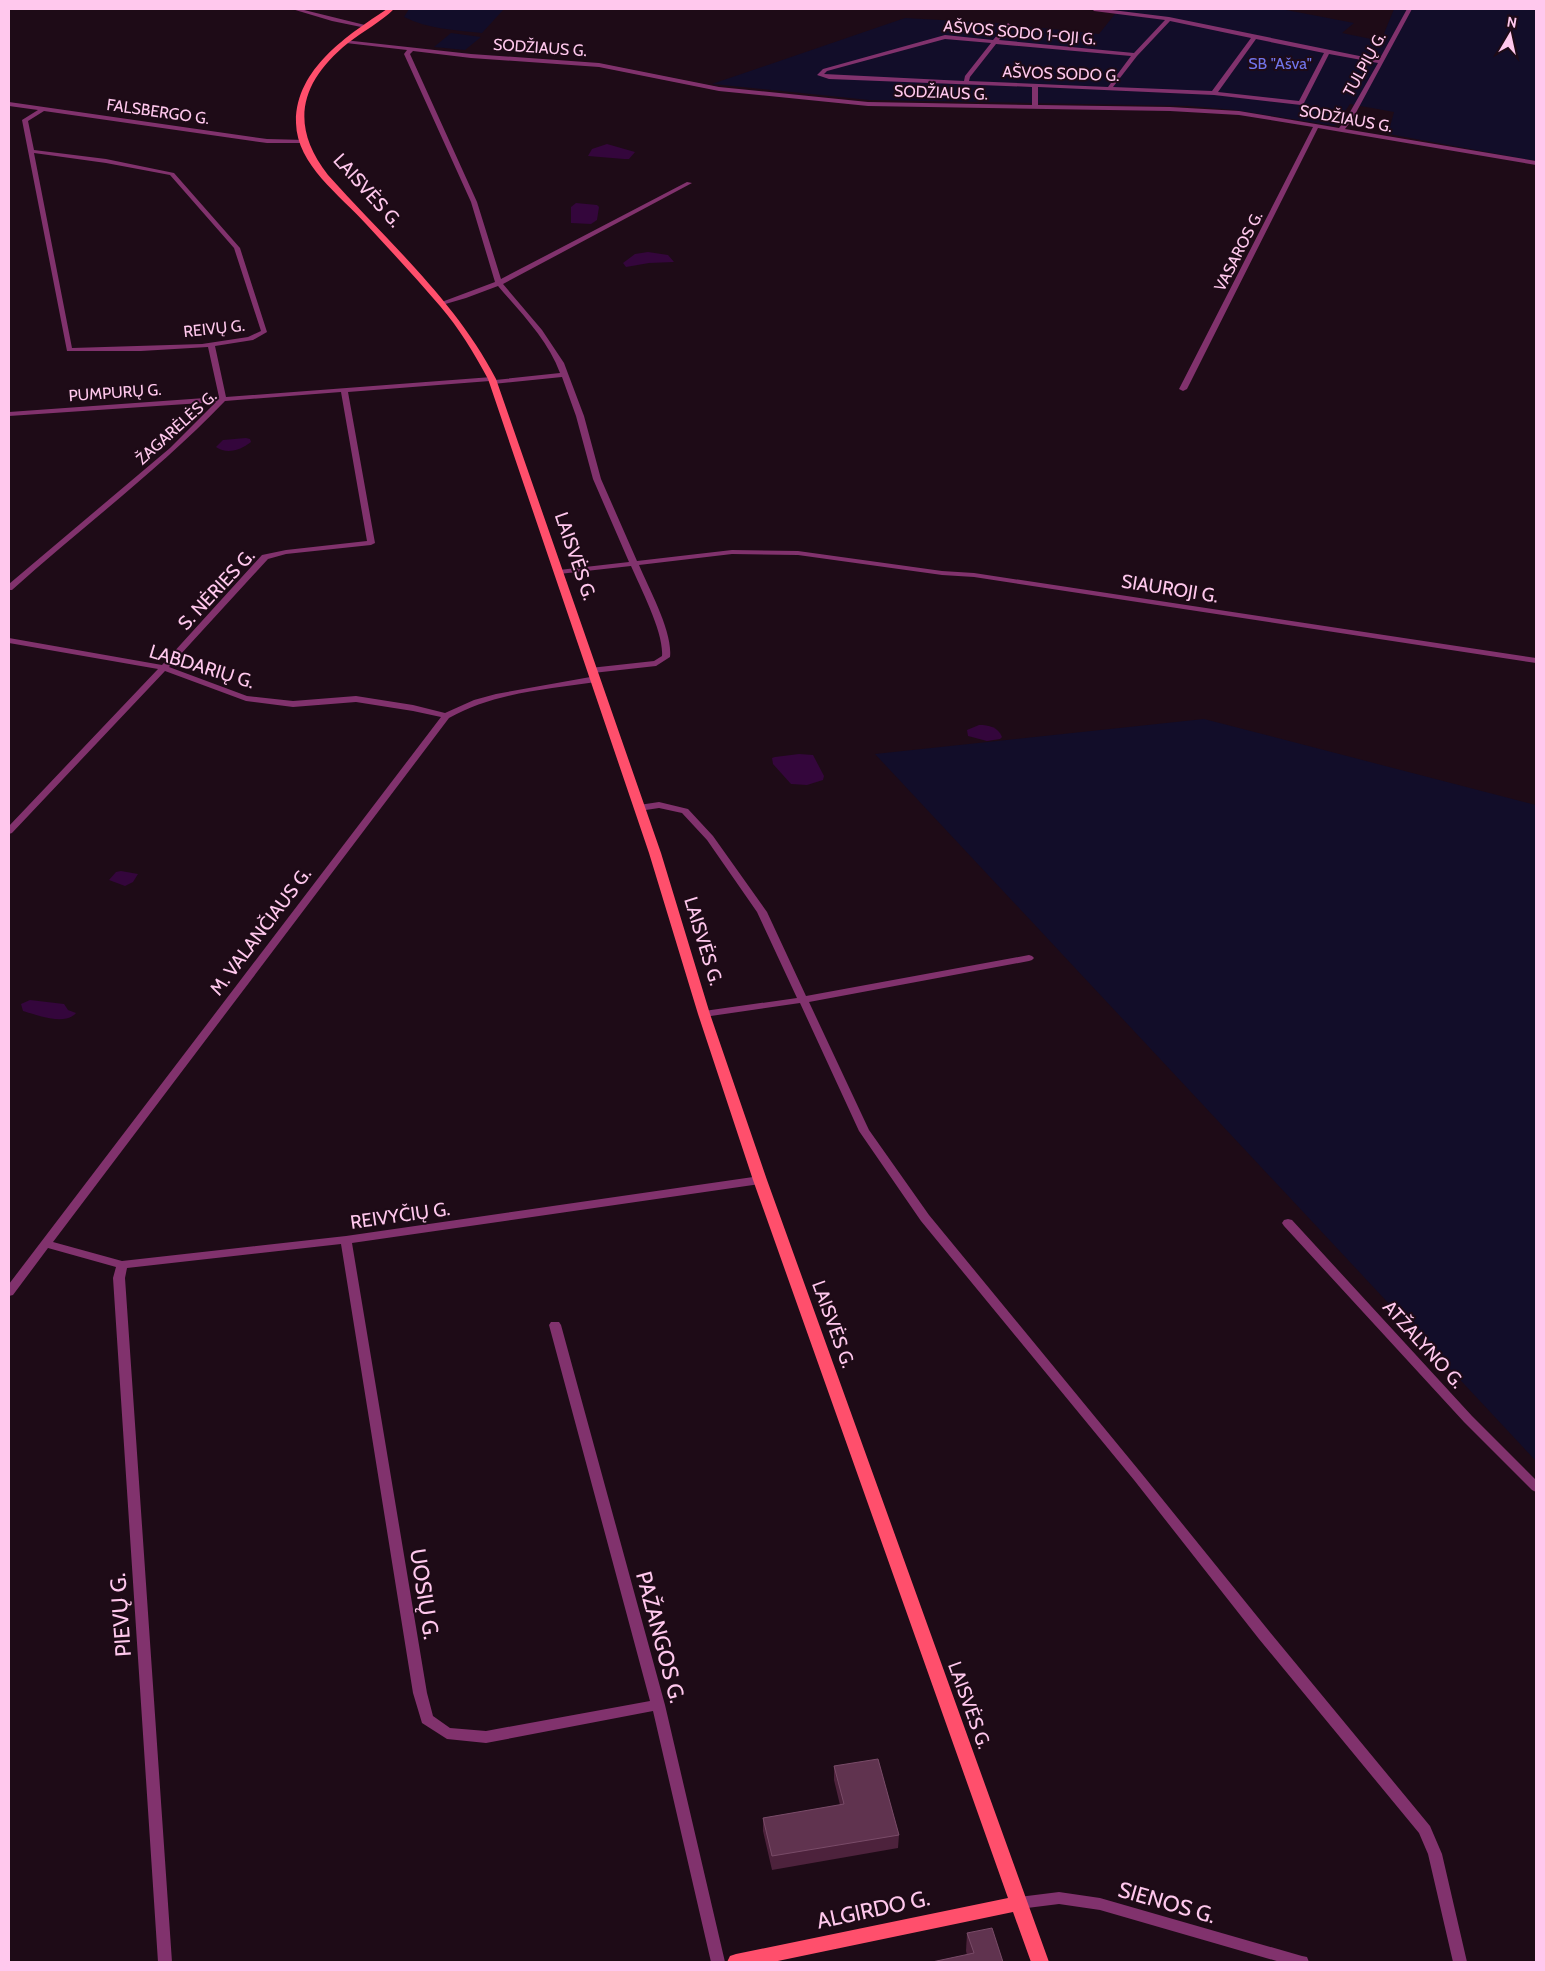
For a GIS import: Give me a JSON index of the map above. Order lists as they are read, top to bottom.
{
  "streets": {
    "main road": ["LAISVĖS G.", "ALGIRDO G."],
    "street": [
      "AŠVOS SODO 1-OJI G.",
      "SODŽIAUS G.",
      "TULPIŲ G.",
      "AŠVOS SODO G.",
      "FALSBERGO G.",
      "VASAROS G.",
      "REIVŲ G.",
      "PUMPURŲ G.",
      "ŽAGARĖLĖS G.",
      "SIAUROJI G.",
      "S. NĖRIES G.",
      "LABDARIŲ G.",
      "M. VALANČIAUS G.",
      "REIVYČIŲ G.",
      "ATŽALYNO G.",
      "UOSIŲ G.",
      "PIEVŲ G.",
      "PAŽANGOS G.",
      "SIENOS G."
    ]
  },
  "crossings": [
    ["AŠVOS SODO 1-OJI G.", "AŠVOS SODO G."],
    ["SODŽIAUS G.", "TULPIŲ G."],
    ["SODŽIAUS G.", "LAISVĖS G."],
    ["SODŽIAUS G.", "VASAROS G."],
    ["FALSBERGO G.", "LAISVĖS G."],
    ["FALSBERGO G.", "REIVŲ G."],
    ["LAISVĖS G.", "ŽAGARĖLĖS G."],
    ["LAISVĖS G.", "SIAUROJI G."],
    ["LAISVĖS G.", "M. VALANČIAUS G."],
    ["LAISVĖS G.", "REIVYČIŲ G."],
    ["LAISVĖS G.", "SIENOS G."],
    ["LAISVĖS G.", "ALGIRDO G."],
    ["PUMPURŲ G.", "ŽAGARĖLĖS G."],
    ["ŽAGARĖLĖS G.", "S. NĖRIES G."],
    ["SIAUROJI G.", "M. VALANČIAUS G."],
    ["S. NĖRIES G.", "LABDARIŲ G."],
    ["LABDARIŲ G.", "M. VALANČIAUS G."],
    ["M. VALANČIAUS G.", "REIVYČIŲ G."],
    ["REIVYČIŲ G.", "UOSIŲ G."],
    ["REIVYČIŲ G.", "PIEVŲ G."],
    ["UOSIŲ G.", "PAŽANGOS G."],
    ["SIENOS G.", "ALGIRDO G."]
  ],
  "parks": ["SB \"Ašva\""],
  "north": "top"
}
